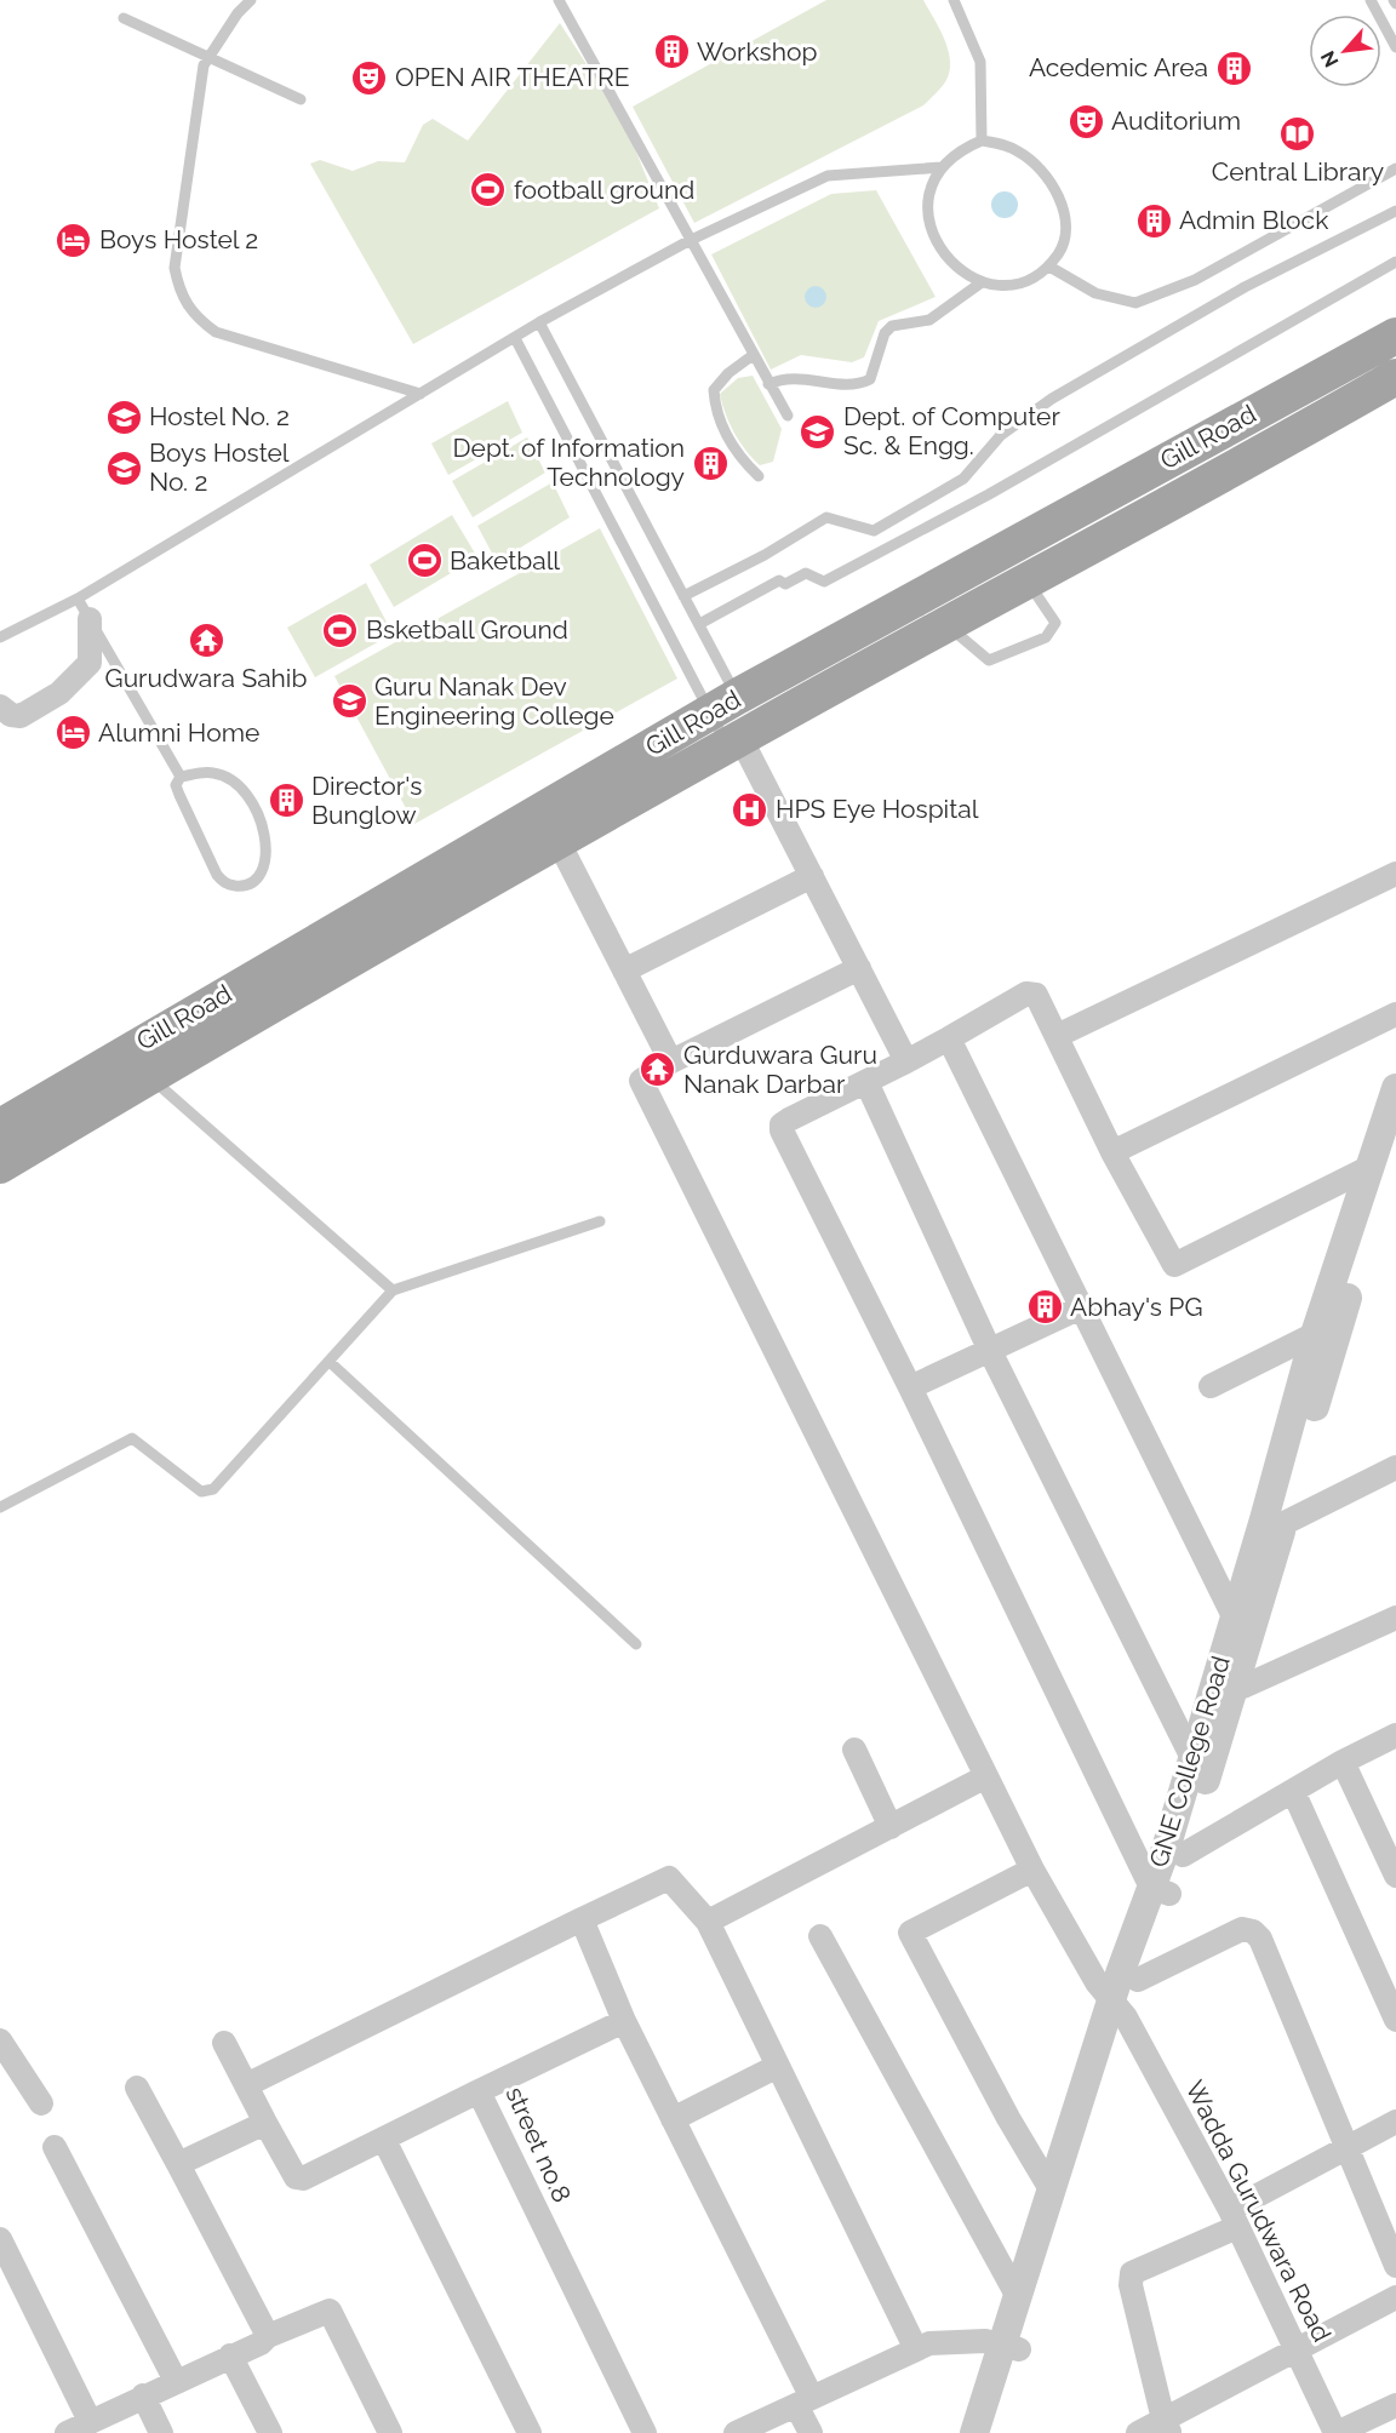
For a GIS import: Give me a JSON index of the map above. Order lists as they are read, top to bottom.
{
  "streets": {
    "main road": ["Gill Road"],
    "street": ["GNE College Road", "street no.8", "Wadda Gurudwara Road"]
  },
  "crossings": [
    ["GNE College Road", "Wadda Gurudwara Road"]
  ],
  "places": {
    "building": [
      "Workshop",
      "Acedemic Area",
      "Admin Block",
      "Dept. of Information Technology",
      "Director's Bunglow",
      "Abhay's PG"
    ],
    "theatre": ["OPEN AIR THEATRE", "Auditorium"],
    "library": ["Central Library"],
    "sports": ["football ground", "Baketball", "Bsketball Ground"],
    "hotel": ["Boys Hostel 2", "Alumni Home"],
    "school or university": [
      "Hostel No. 2",
      "Dept. of Computer Sc. & Engg.",
      "Boys Hostel No. 2",
      "Guru Nanak Dev Engineering College"
    ],
    "temple": ["Gurudwara Sahib", "Gurduwara Guru Nanak Darbar"],
    "hospital": ["HPS Eye Hospital"]
  },
  "north": "bottom left"
}
